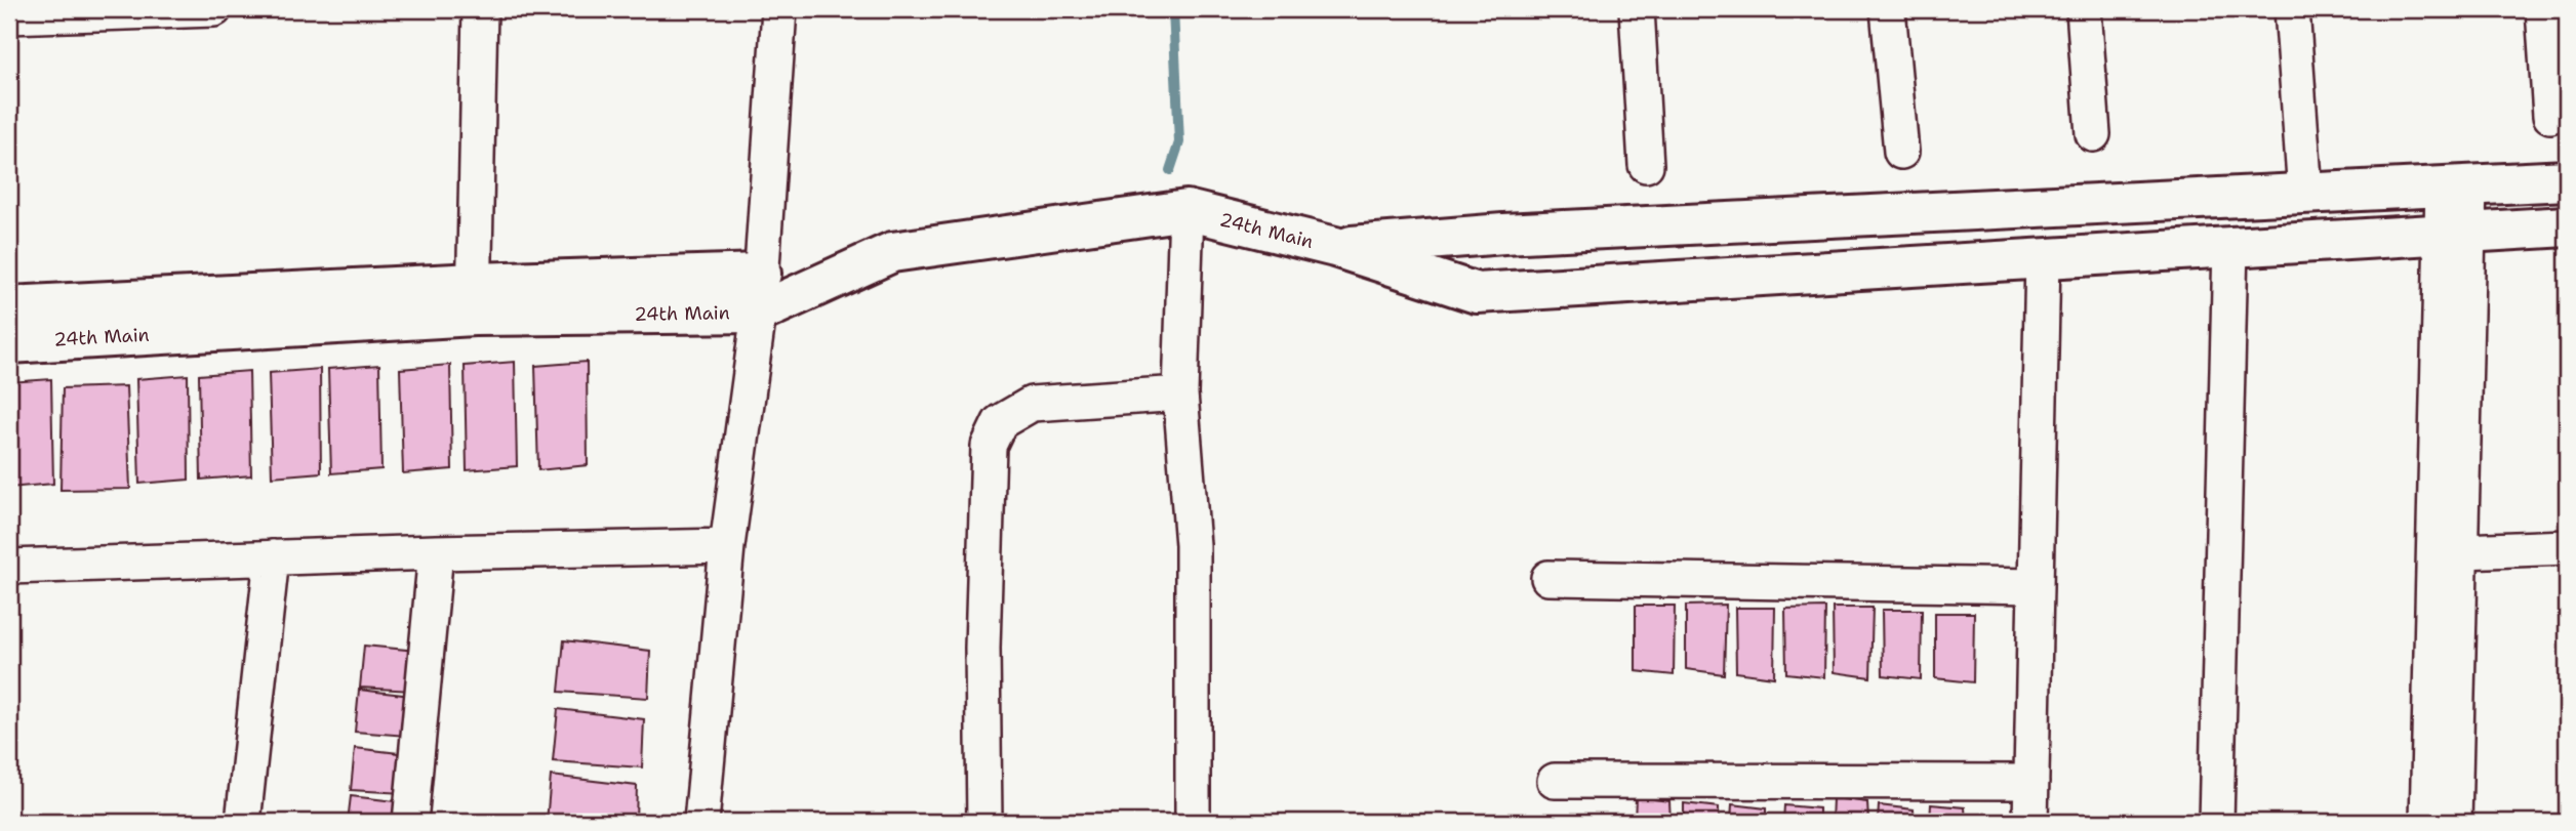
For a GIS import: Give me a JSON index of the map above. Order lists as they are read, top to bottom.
{
  "streets": {
    "street": ["24th Main"]
  }
}
